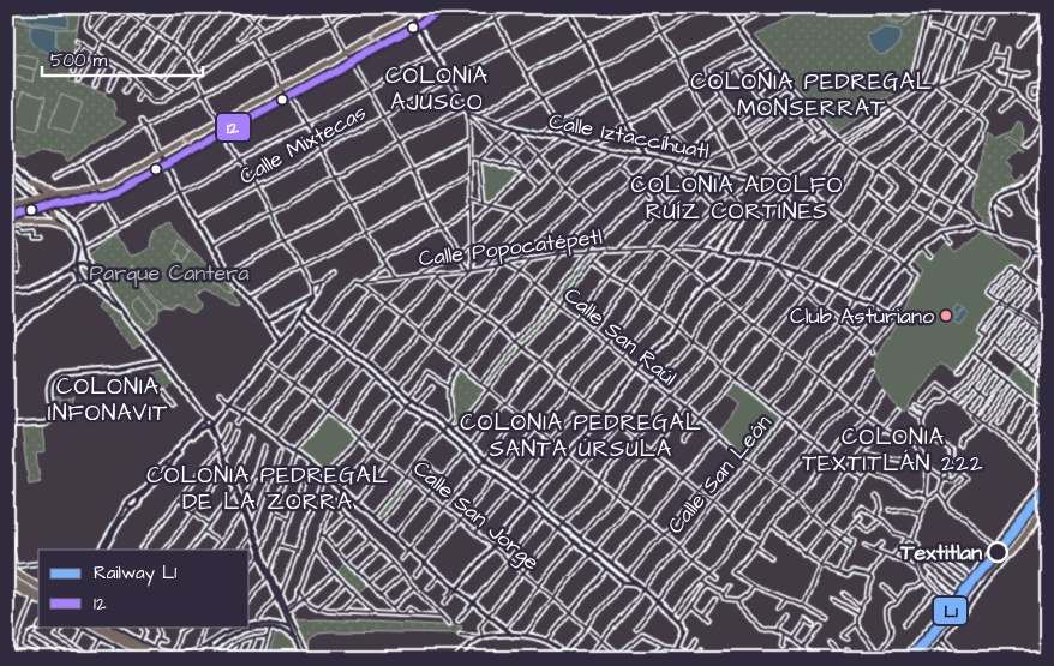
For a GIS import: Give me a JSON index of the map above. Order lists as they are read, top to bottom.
{
  "streets": {
    "street": [
      "Calle Iztaccíhuatl",
      "Calle Mixtecas",
      "Calle Popocatépetl",
      "Calle San Raúl",
      "Calle San León",
      "Calle San Jorge"
    ]
  },
  "crossings": [
    ["Calle Popocatépetl", "Calle San Raúl"],
    ["Calle San Raúl", "Calle San León"]
  ],
  "districts": [
    "COLONIA AJUSCO",
    "COLONIA PEDREGAL MONSERRAT",
    "COLONIA ADOLFO RUÍZ CORTINES",
    "COLONIA INFONAVIT",
    "COLONIA PEDREGAL SANTA ÚRSULA",
    "COLONIA TEXTITLÁN 222",
    "COLONIA PEDREGAL DE LA ZORRA"
  ],
  "parks": ["Parque Cantera"],
  "places": ["Club Asturiano", "Textitlan"],
  "lines": ["transit line 12", "rail line L1"],
  "legend": ["Railway L1", "12"],
  "scale_bar": "500 m"
}
